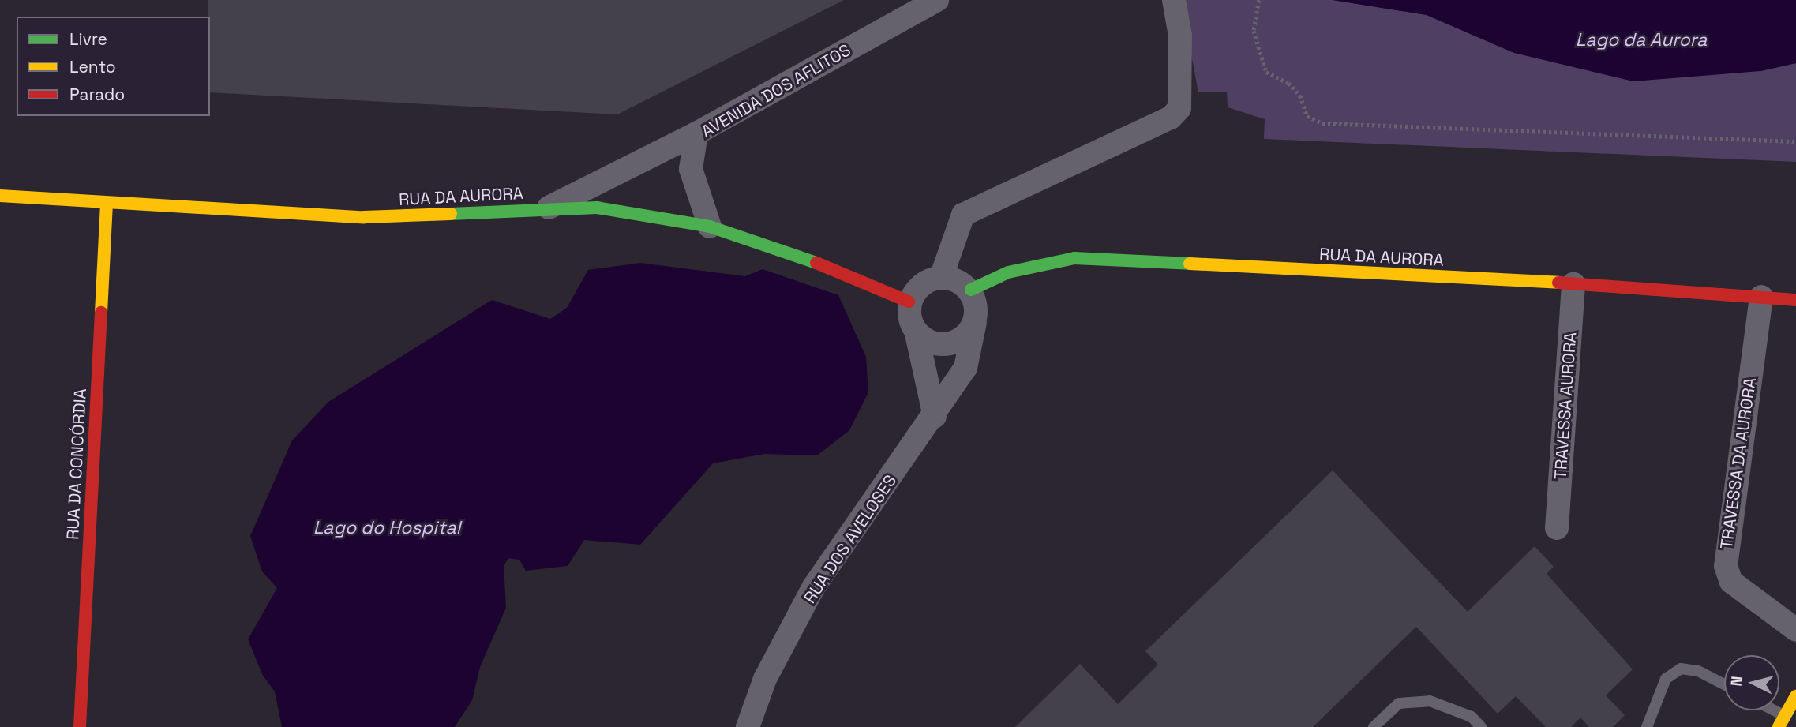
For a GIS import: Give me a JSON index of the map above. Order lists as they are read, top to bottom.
{
  "streets": {
    "street": [
      "AVENIDA DOS AFLITOS",
      "RUA DA AURORA",
      "TRAVESSA AURORA",
      "TRAVESSA DA AURORA",
      "RUA DA CONCÓRDIA",
      "RUA DOS AVELOSES"
    ]
  },
  "crossings": [
    ["AVENIDA DOS AFLITOS", "RUA DA AURORA"],
    ["RUA DA AURORA", "TRAVESSA AURORA"],
    ["RUA DA AURORA", "TRAVESSA DA AURORA"],
    ["RUA DA AURORA", "RUA DA CONCÓRDIA"],
    ["RUA DA AURORA", "RUA DOS AVELOSES"]
  ],
  "water": ["Lago da Aurora", "Lago do Hospital"],
  "legend": ["Livre", "Lento", "Parado"],
  "north": "left"
}
